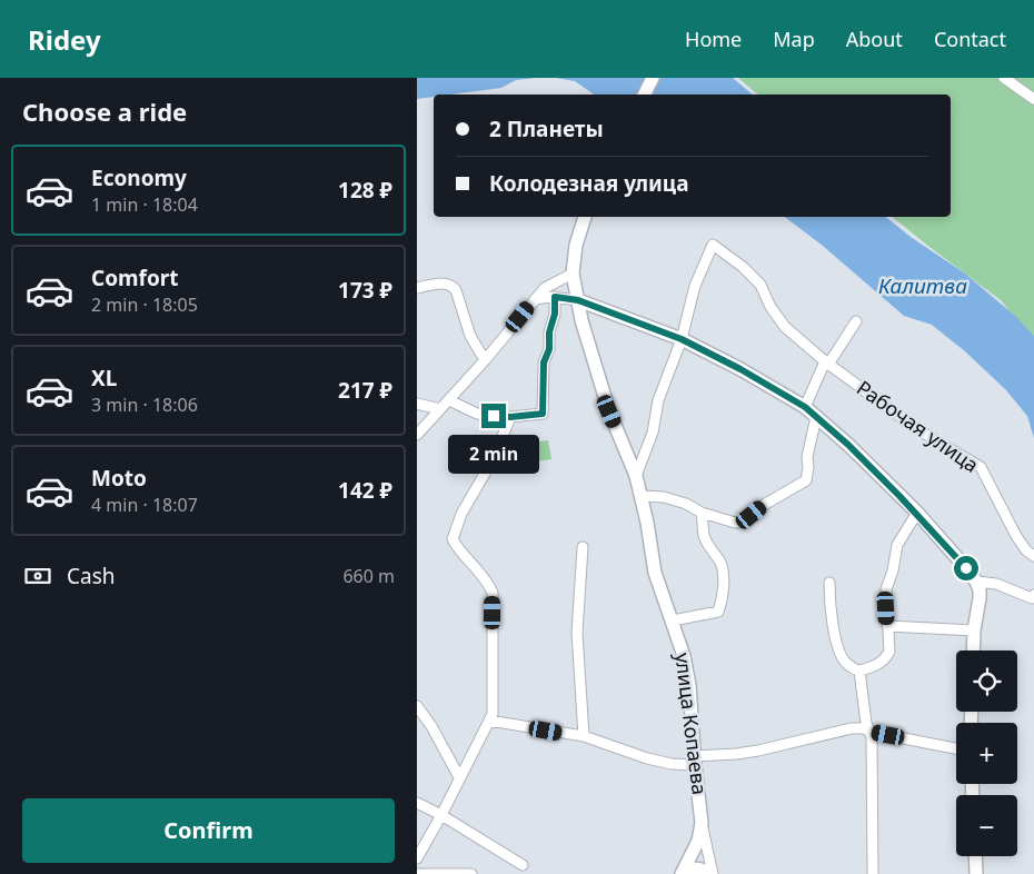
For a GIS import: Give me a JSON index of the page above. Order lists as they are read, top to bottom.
{
  "streets": {
    "main road": ["улица Копаева"],
    "street": ["Рабочая улица"]
  },
  "water": ["Калитва"],
  "page": {
    "header": "Ridey",
    "nav": [
      "Home",
      "Map",
      "About",
      "Contact"
    ],
    "heading": "Choose a ride",
    "banner": ["2 Планеты", "Колодезная улица"],
    "list": [
      {
        "name": "Economy",
        "note": "1 min · 18:04",
        "value": "128 ₽"
      },
      {
        "name": "Comfort",
        "note": "2 min · 18:05",
        "value": "173 ₽"
      },
      {
        "name": "XL",
        "note": "3 min · 18:06",
        "value": "217 ₽"
      },
      {
        "name": "Moto",
        "note": "4 min · 18:07",
        "value": "142 ₽"
      }
    ],
    "bubble": "2 min",
    "pay": ["Cash", "660 m"],
    "map_buttons": ["+", "−"],
    "buttons": "Confirm"
  }
}
